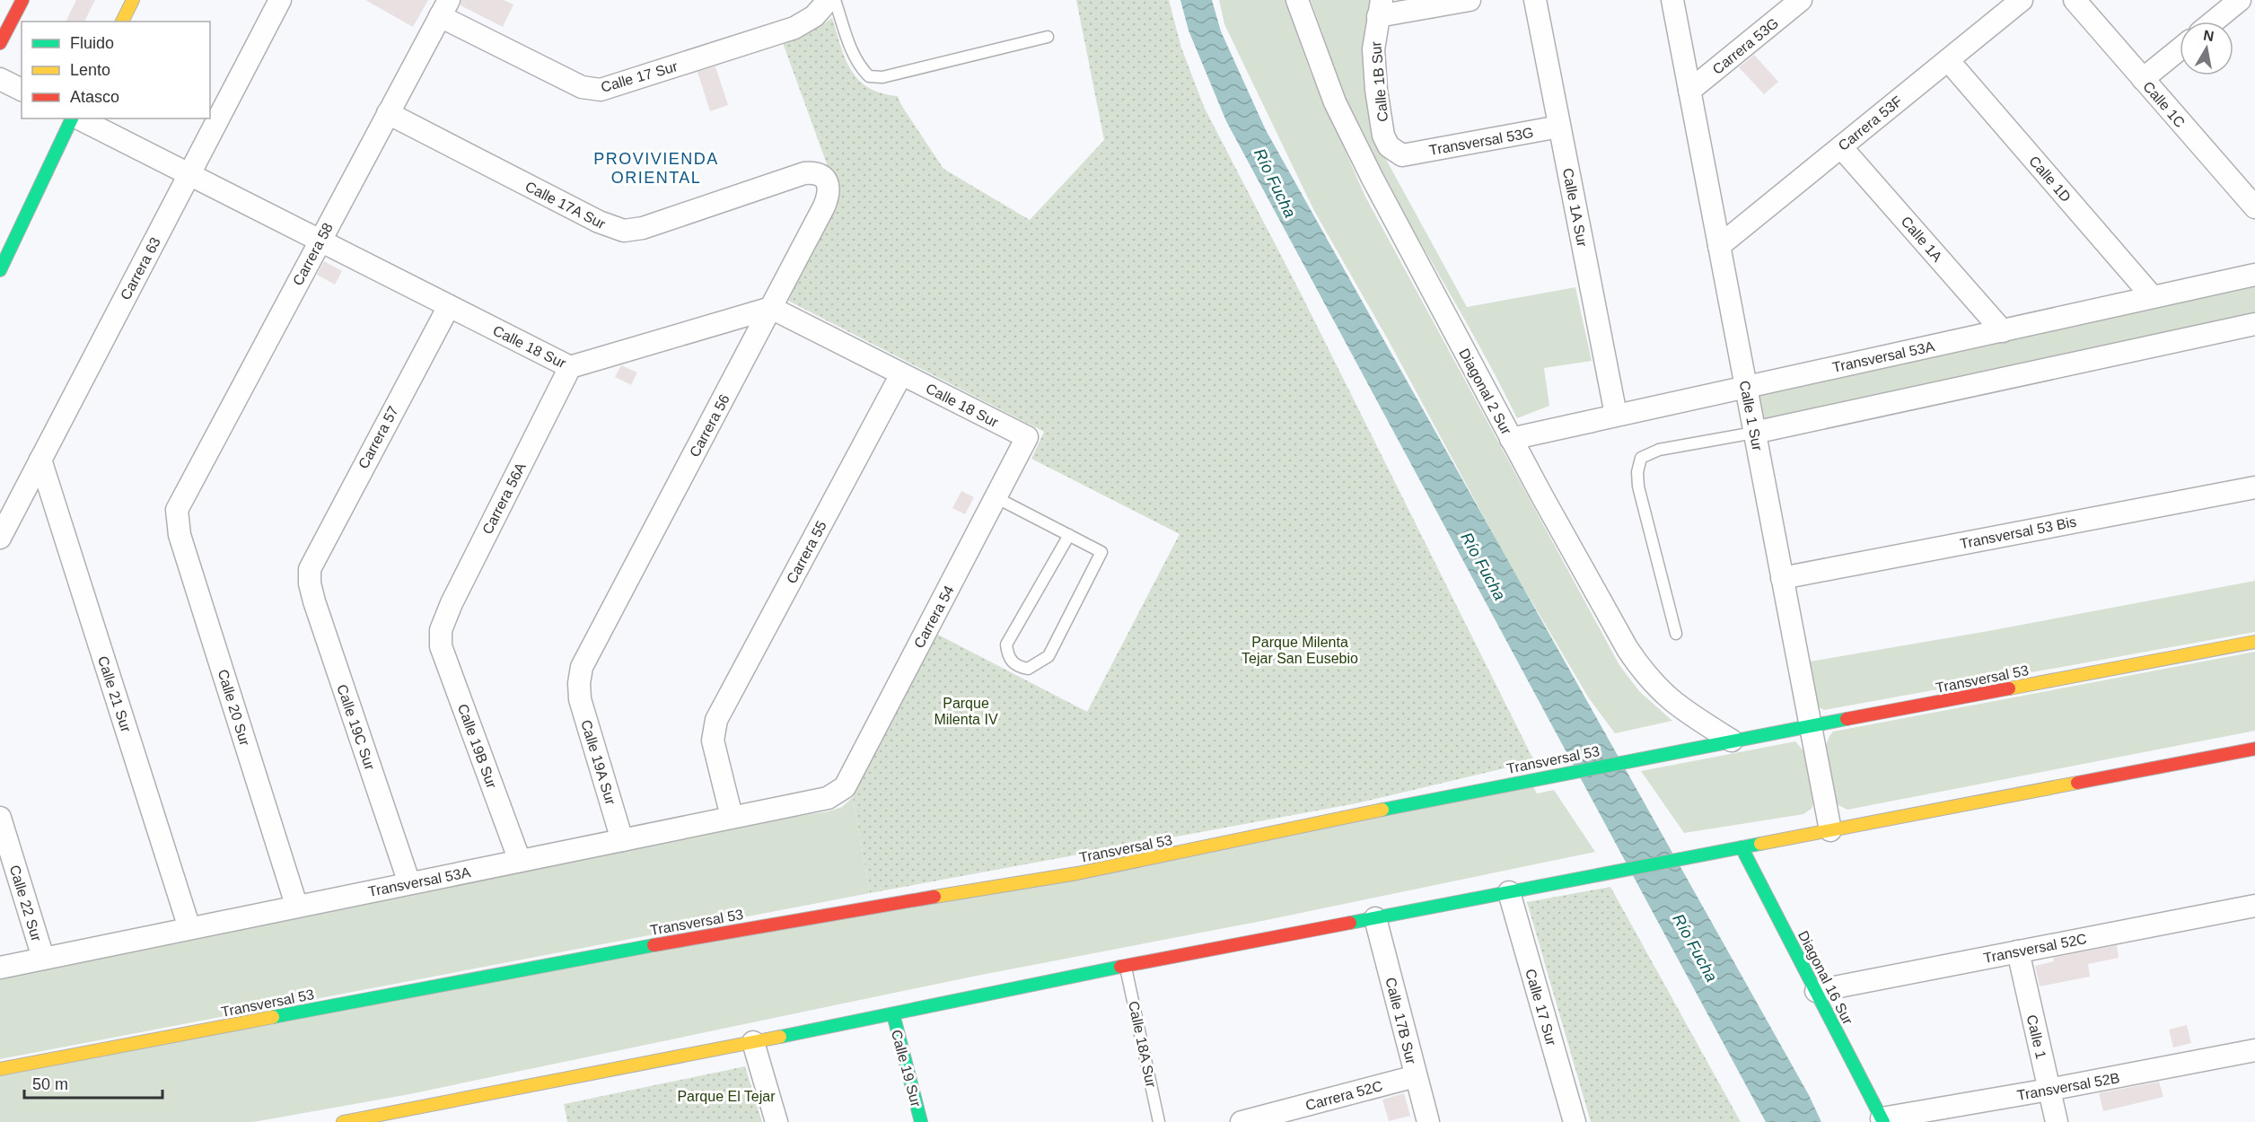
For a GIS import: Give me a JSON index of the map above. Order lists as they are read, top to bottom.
{
  "streets": {
    "street": [
      "Carrera 53G",
      "Calle 17 Sur",
      "Calle 1B Sur",
      "Calle 1C",
      "Carrera 53F",
      "Transversal 53G",
      "Calle 1D",
      "Calle 17A Sur",
      "Calle 1A Sur",
      "Calle 1A",
      "Carrera 58",
      "Carrera 63",
      "Calle 18 Sur",
      "Transversal 53A",
      "Diagonal 2 Sur",
      "Calle 1 Sur",
      "Carrera 56",
      "Carrera 57",
      "Carrera 56A",
      "Transversal 53 Bis",
      "Carrera 55",
      "Carrera 54",
      "Transversal 53",
      "Calle 21 Sur",
      "Calle 20 Sur",
      "Calle 19C Sur",
      "Calle 19B Sur",
      "Calle 19A Sur",
      "Calle 22 Sur",
      "Transversal 52C",
      "Diagonal 16 Sur",
      "Calle 17B Sur",
      "Calle 1",
      "Calle 19 Sur",
      "Transversal 52B",
      "Carrera 52C"
    ],
    "lane": ["Calle 18A Sur"]
  },
  "crossings": [
    ["Carrera 53G", "Calle 1 Sur"],
    ["Calle 17 Sur", "Carrera 58"],
    ["Calle 1B Sur", "Transversal 53G"],
    ["Carrera 53F", "Calle 1D"],
    ["Carrera 53F", "Calle 1A"],
    ["Carrera 53F", "Calle 1 Sur"],
    ["Transversal 53G", "Calle 1A Sur"],
    ["Calle 1D", "Transversal 53A"],
    ["Calle 17A Sur", "Carrera 58"],
    ["Calle 17A Sur", "Carrera 56"],
    ["Calle 1A Sur", "Transversal 53A"],
    ["Calle 1A", "Transversal 53A"],
    ["Carrera 58", "Calle 18 Sur"],
    ["Carrera 58", "Calle 20 Sur"],
    ["Carrera 63", "Calle 18 Sur"],
    ["Carrera 63", "Calle 21 Sur"],
    ["Calle 18 Sur", "Carrera 56"],
    ["Calle 18 Sur", "Carrera 57"],
    ["Calle 18 Sur", "Carrera 56A"],
    ["Calle 18 Sur", "Carrera 55"],
    ["Calle 18 Sur", "Carrera 54"],
    ["Transversal 53A", "Diagonal 2 Sur"],
    ["Transversal 53A", "Calle 1 Sur"],
    ["Transversal 53A", "Carrera 55"],
    ["Transversal 53A", "Carrera 54"],
    ["Transversal 53A", "Calle 21 Sur"],
    ["Transversal 53A", "Calle 20 Sur"],
    ["Transversal 53A", "Calle 19C Sur"],
    ["Transversal 53A", "Calle 19B Sur"],
    ["Transversal 53A", "Calle 19A Sur"],
    ["Transversal 53A", "Calle 22 Sur"],
    ["Diagonal 2 Sur", "Transversal 53"],
    ["Calle 1 Sur", "Transversal 53 Bis"],
    ["Calle 1 Sur", "Transversal 53"],
    ["Carrera 56", "Calle 19A Sur"],
    ["Carrera 57", "Calle 19C Sur"],
    ["Carrera 56A", "Calle 19B Sur"],
    ["Transversal 52C", "Diagonal 16 Sur"],
    ["Transversal 52C", "Calle 1"],
    ["Diagonal 16 Sur", "Transversal 52B"],
    ["Calle 17B Sur", "Carrera 52C"],
    ["Calle 1", "Transversal 52B"]
  ],
  "districts": ["PROVIVIENDA ORIENTAL"],
  "water": ["Río Fucha"],
  "parks": ["Parque Milenta Tejar San Eusebio", "Parque Milenta IV", "Parque El Tejar"],
  "legend": ["Fluido", "Lento", "Atasco"],
  "scale_bar": "50 m",
  "north": "top"
}
